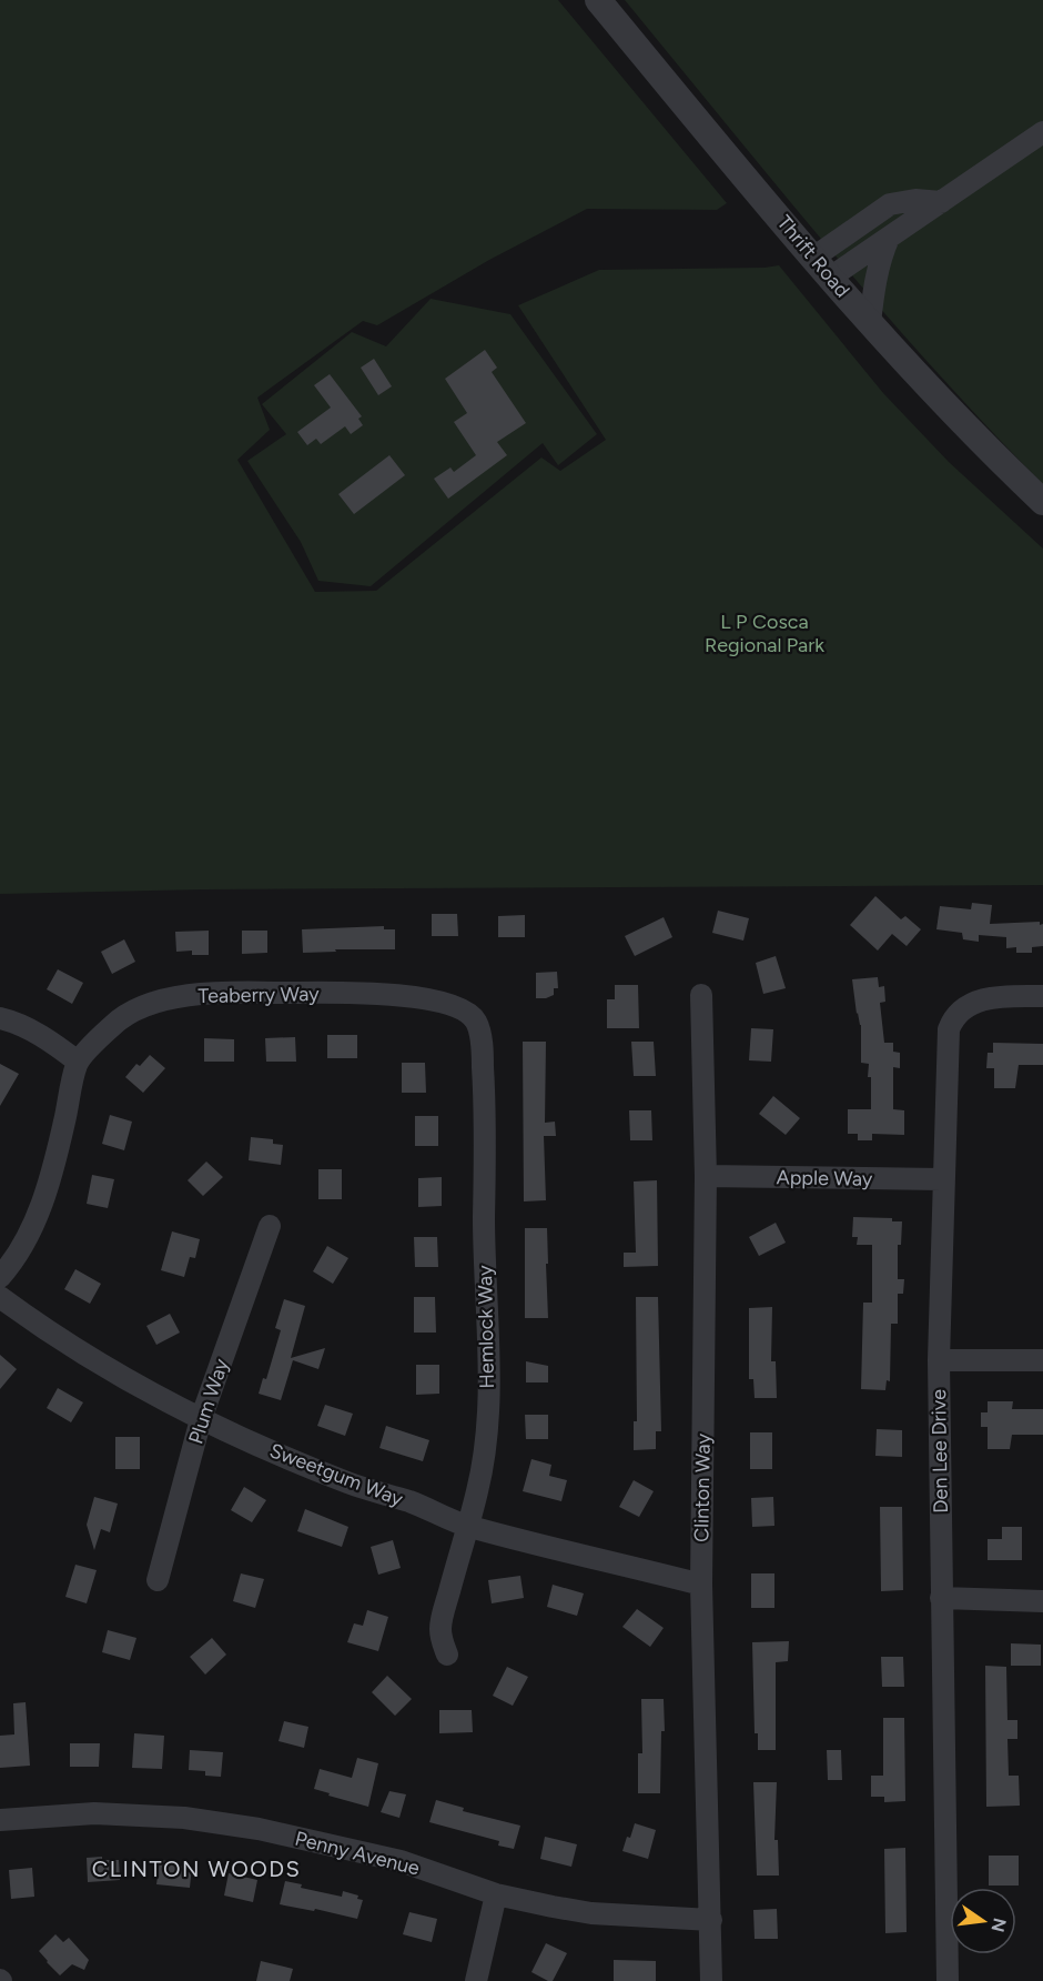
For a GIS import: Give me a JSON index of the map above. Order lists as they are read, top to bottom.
{
  "streets": {
    "street": [
      "Thrift Road",
      "Teaberry Way",
      "Apple Way",
      "Hemlock Way",
      "Plum Way",
      "Den Lee Drive",
      "Sweetgum Way",
      "Clinton Way",
      "Penny Avenue"
    ]
  },
  "crossings": [
    ["Teaberry Way", "Hemlock Way"],
    ["Apple Way", "Den Lee Drive"],
    ["Apple Way", "Clinton Way"],
    ["Hemlock Way", "Sweetgum Way"],
    ["Plum Way", "Sweetgum Way"],
    ["Sweetgum Way", "Clinton Way"],
    ["Clinton Way", "Penny Avenue"]
  ],
  "districts": ["CLINTON WOODS"],
  "parks": ["L P Cosca Regional Park"],
  "north": "right"
}
